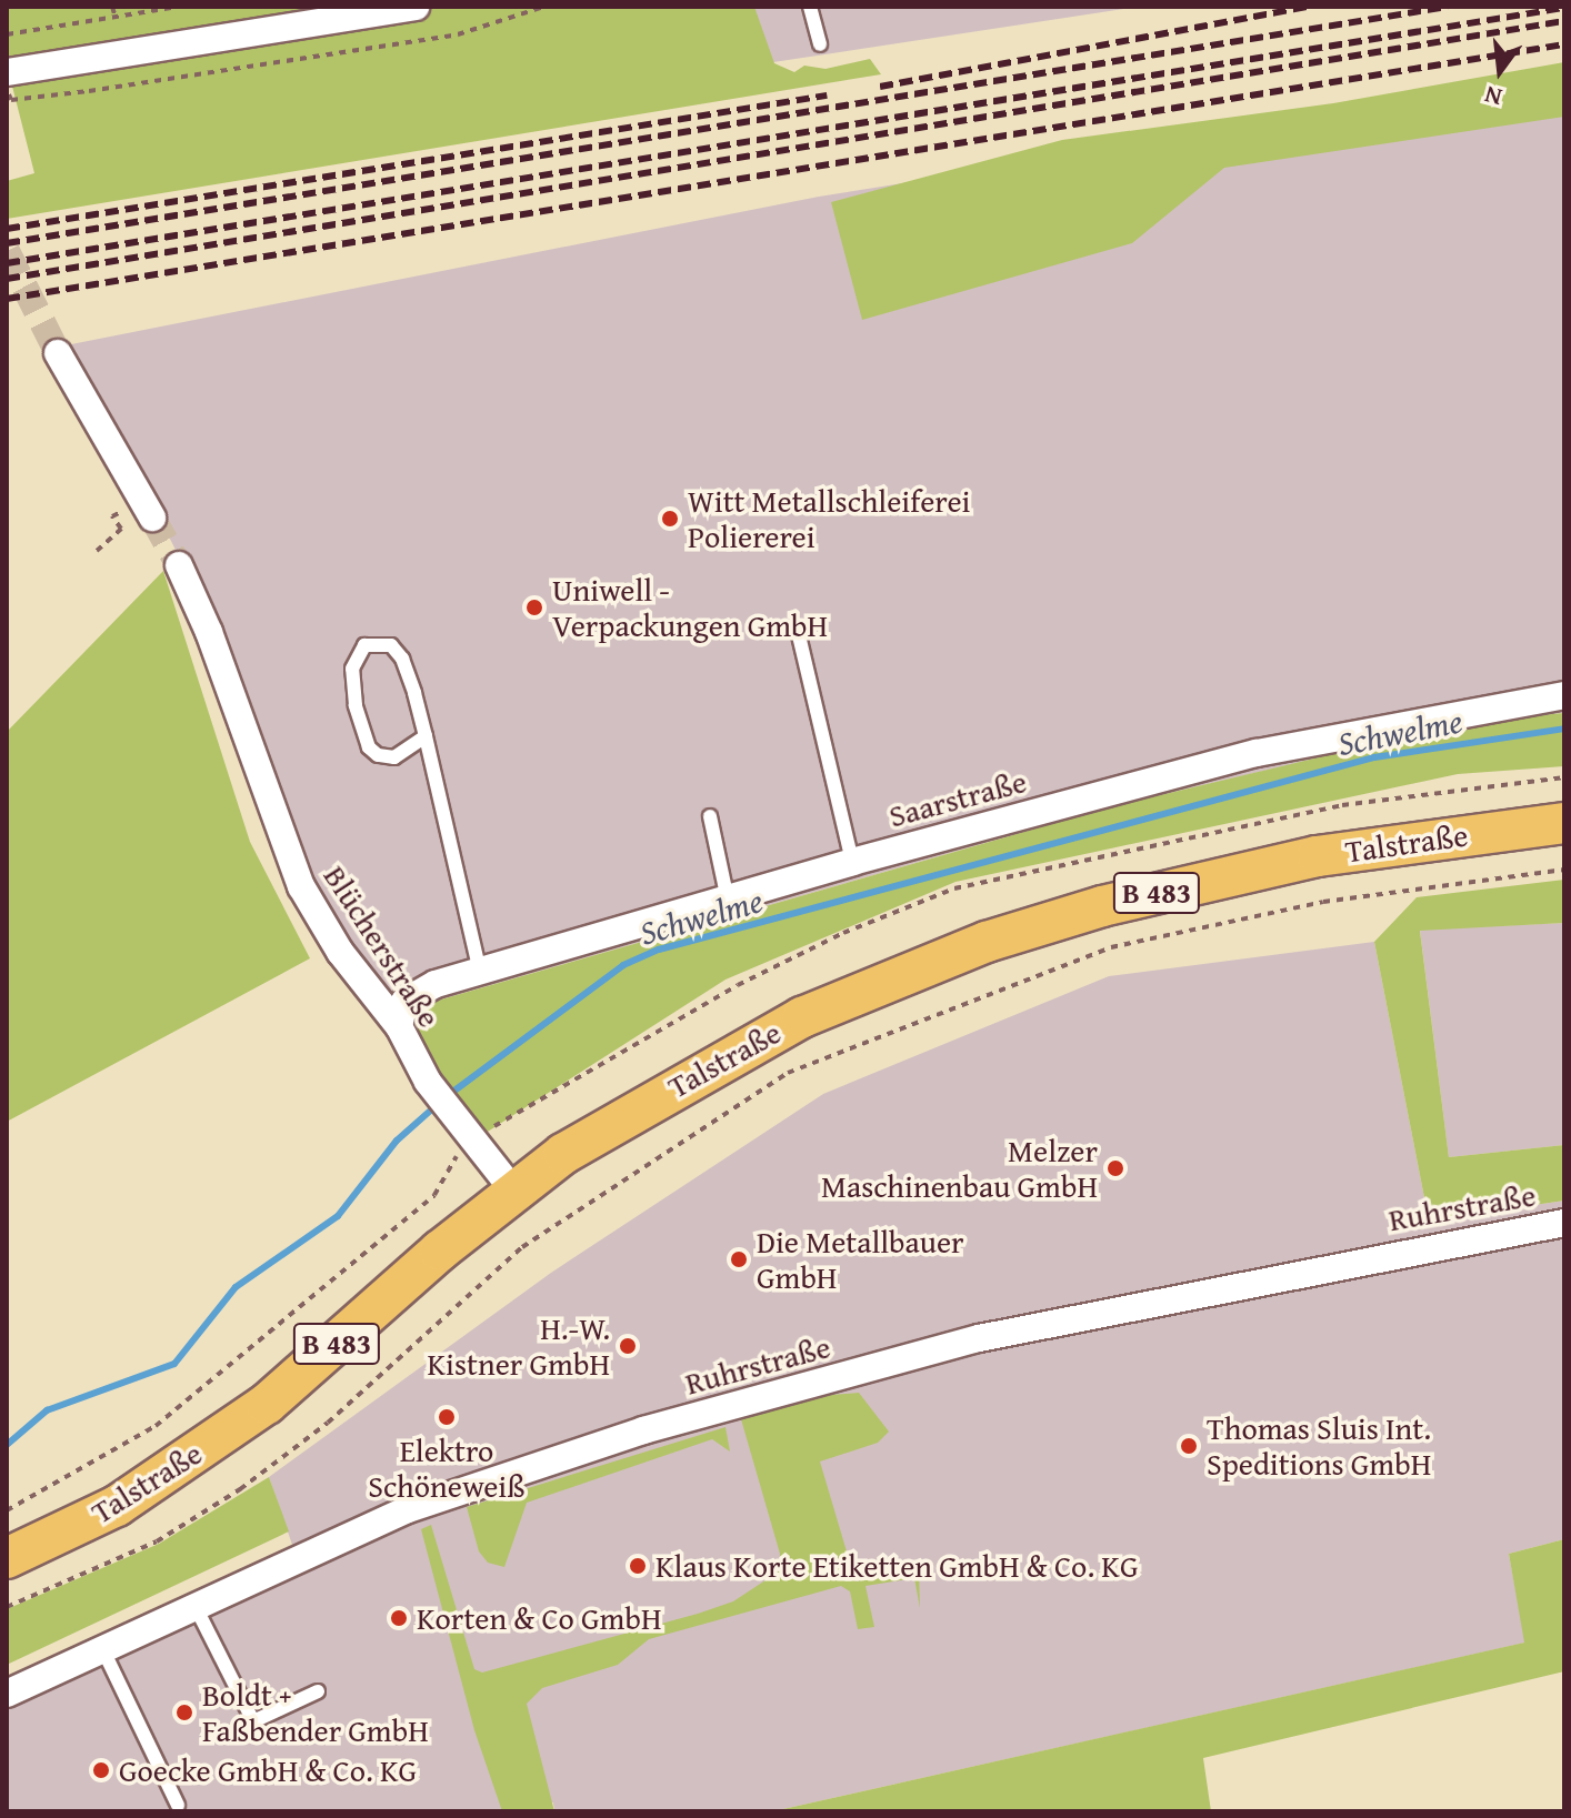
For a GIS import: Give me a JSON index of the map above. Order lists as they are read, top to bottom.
{
  "streets": {
    "main road": ["Talstraße", "B 483"],
    "street": ["Saarstraße", "Blücherstraße", "Ruhrstraße"]
  },
  "crossings": [
    ["Saarstraße", "Blücherstraße"],
    ["Talstraße", "Blücherstraße"]
  ],
  "water": ["Schwelme"],
  "places": [
    "Witt Metallschleiferei Poliererei",
    "Uniwell - Verpackungen GmbH",
    "Melzer Maschinenbau GmbH",
    "Die Metallbauer GmbH",
    "H.-W. Kistner GmbH",
    "Elektro Schöneweiß",
    "Thomas Sluis Int. Speditions GmbH",
    "Klaus Korte Etiketten GmbH & Co. KG",
    "Korten & Co GmbH",
    "Boldt + Faßbender GmbH",
    "Goecke GmbH & Co. KG"
  ],
  "north": "bottom"
}
